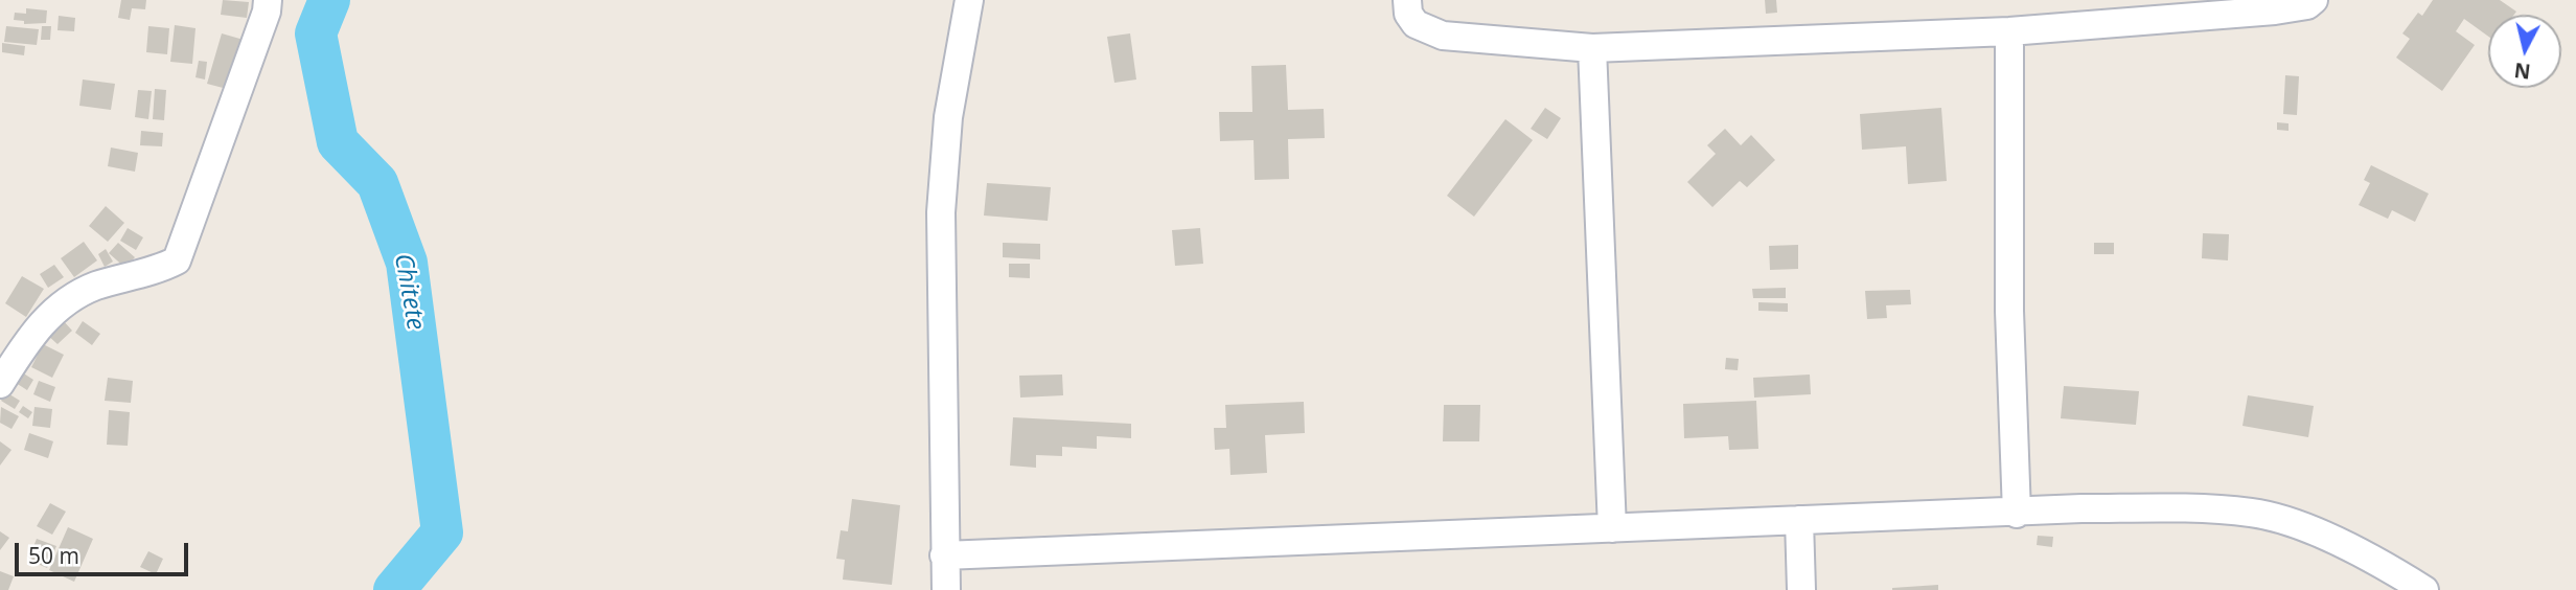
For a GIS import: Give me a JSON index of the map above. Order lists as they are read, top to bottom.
{
  "water": ["Chitete"],
  "scale_bar": "50 m",
  "north": "bottom"
}
